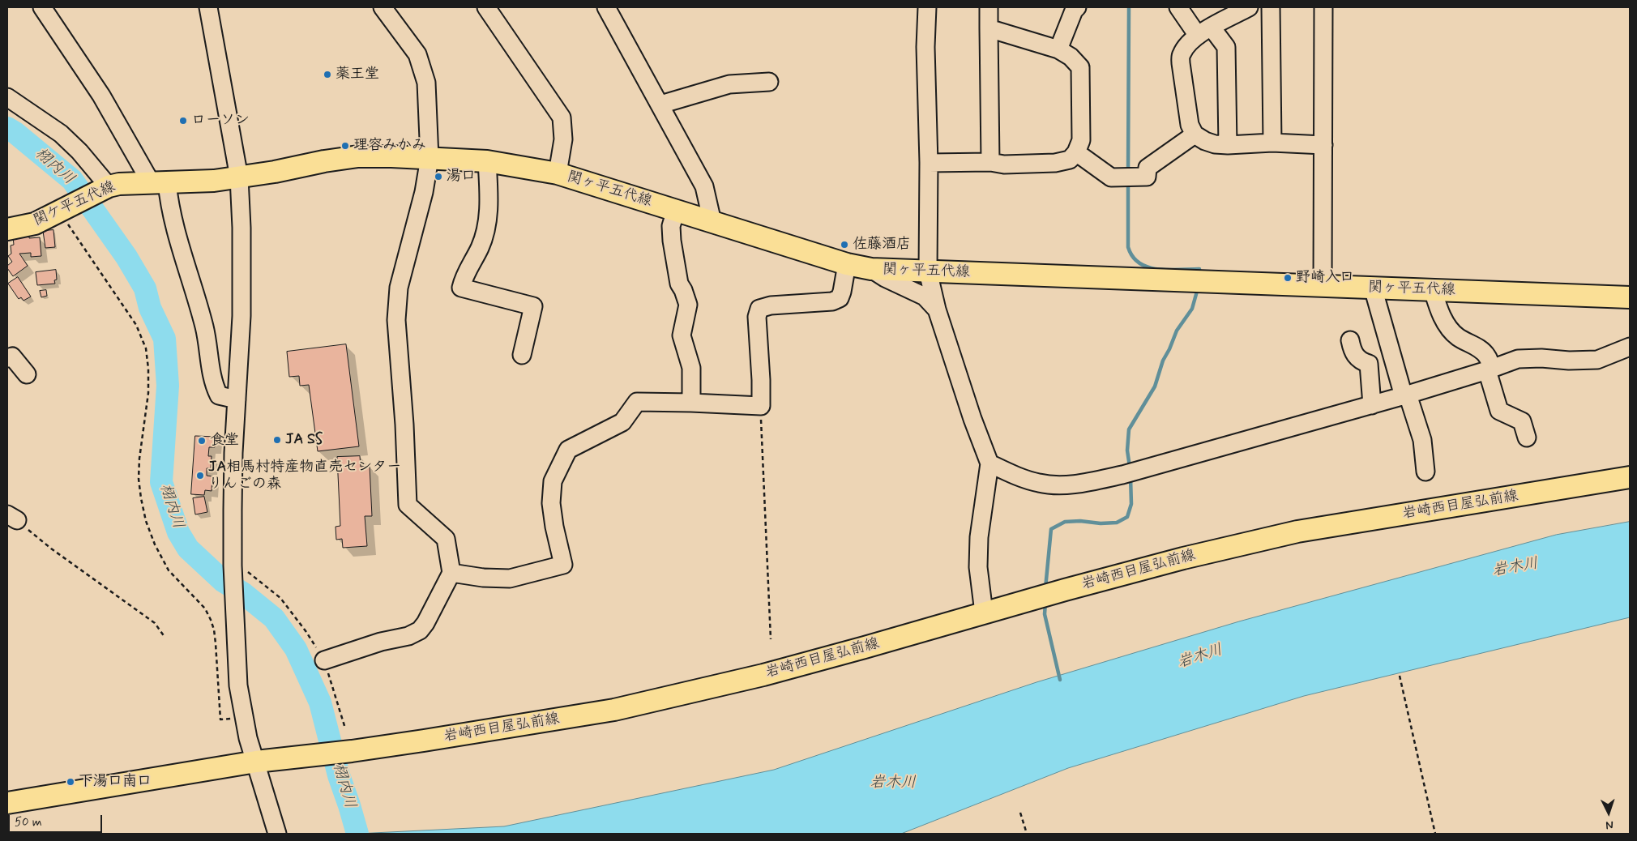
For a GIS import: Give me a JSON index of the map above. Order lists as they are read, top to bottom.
{
  "streets": {
    "main road": ["関ヶ平五代線", "関ケ平五代線", "岩崎西目屋弘前線"]
  },
  "crossings": [
    ["関ヶ平五代線", "関ケ平五代線"]
  ],
  "water": ["栩内川", "岩木川"],
  "places": [
    "薬王堂",
    "ローソン",
    "理容みかみ",
    "湯口",
    "佐藤酒店",
    "野崎入口",
    "JA SS",
    "食堂",
    "JA相馬村特産物直売センター りんごの森",
    "下湯口南口"
  ],
  "scale_bar": "50 m",
  "north": "bottom"
}
